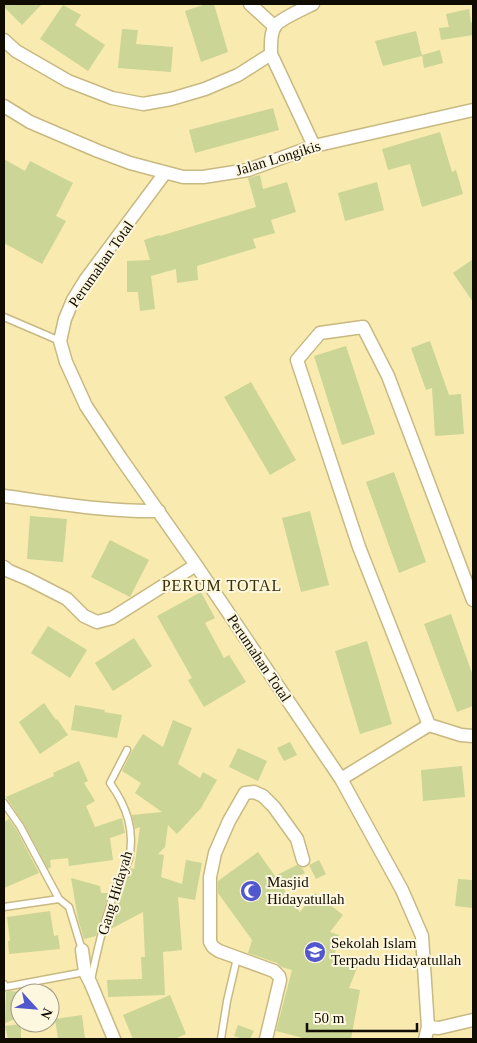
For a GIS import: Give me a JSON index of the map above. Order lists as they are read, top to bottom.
{
  "streets": {
    "street": ["Jalan Longikis", "Perumahan Total"],
    "lane": ["Gang Hidayah"]
  },
  "crossings": [
    ["Jalan Longikis", "Perumahan Total"]
  ],
  "districts": ["PERUM TOTAL"],
  "places": {
    "mosque": ["Masjid Hidayatullah"],
    "school or university": ["Sekolah Islam Terpadu Hidayatullah"]
  },
  "scale_bar": "50 m",
  "north": "bottom right"
}
